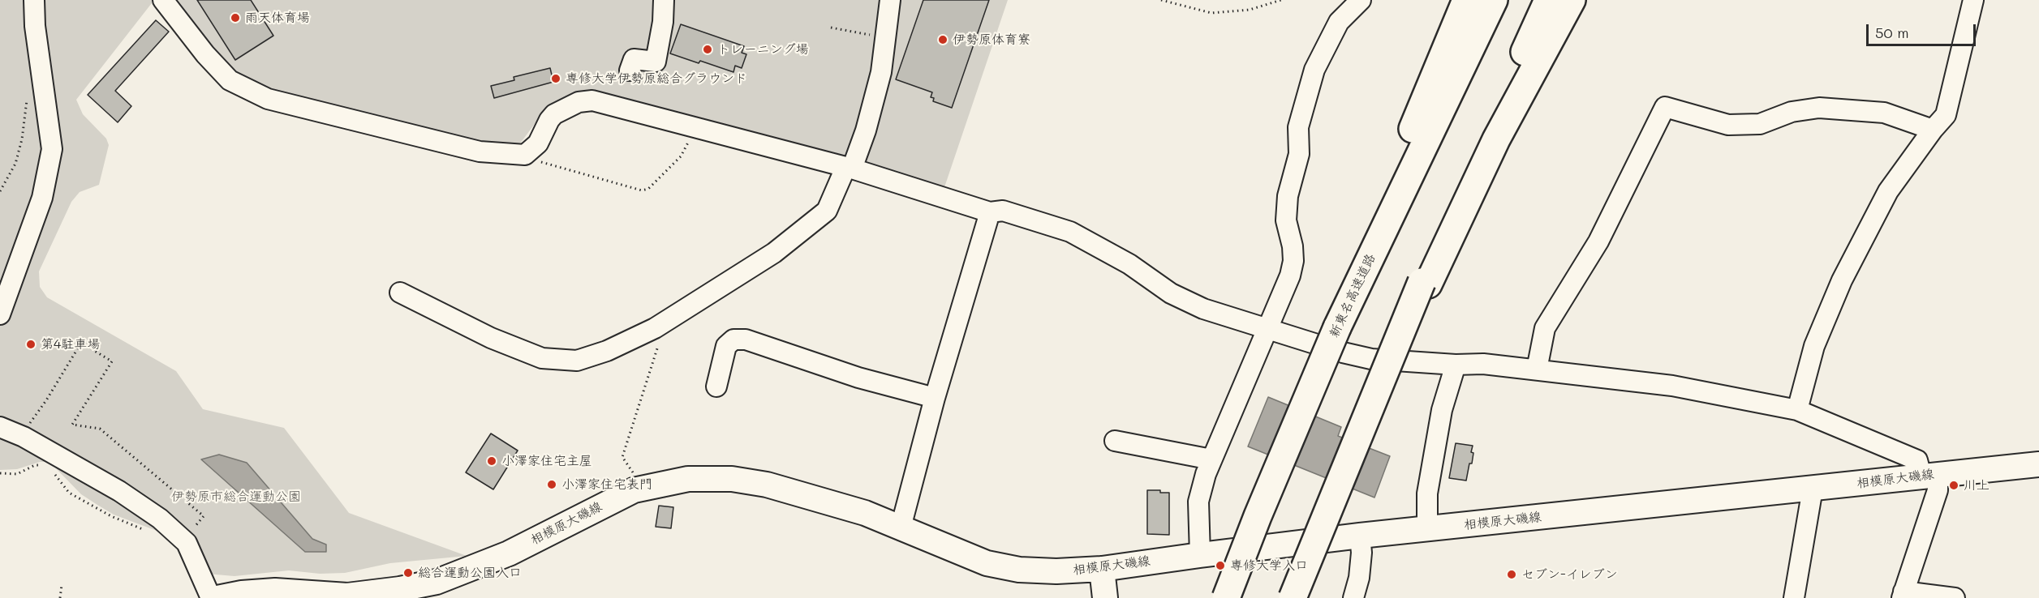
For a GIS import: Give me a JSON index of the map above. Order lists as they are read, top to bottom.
{
  "streets": {
    "highway": ["新東名高速道路"],
    "main road": ["相模原大磯線"]
  },
  "parks": ["伊勢原市総合運動公園"],
  "places": [
    "雨天体育場",
    "伊勢原体育寮",
    "トレーニング場",
    "専修大学伊勢原総合グラウンド",
    "第4駐車場",
    "小澤家住宅主屋",
    "小澤家住宅表門",
    "川上",
    "専修大学入口",
    "総合運動公園入口",
    "セブン-イレブン"
  ],
  "scale_bar": "50 m"
}
